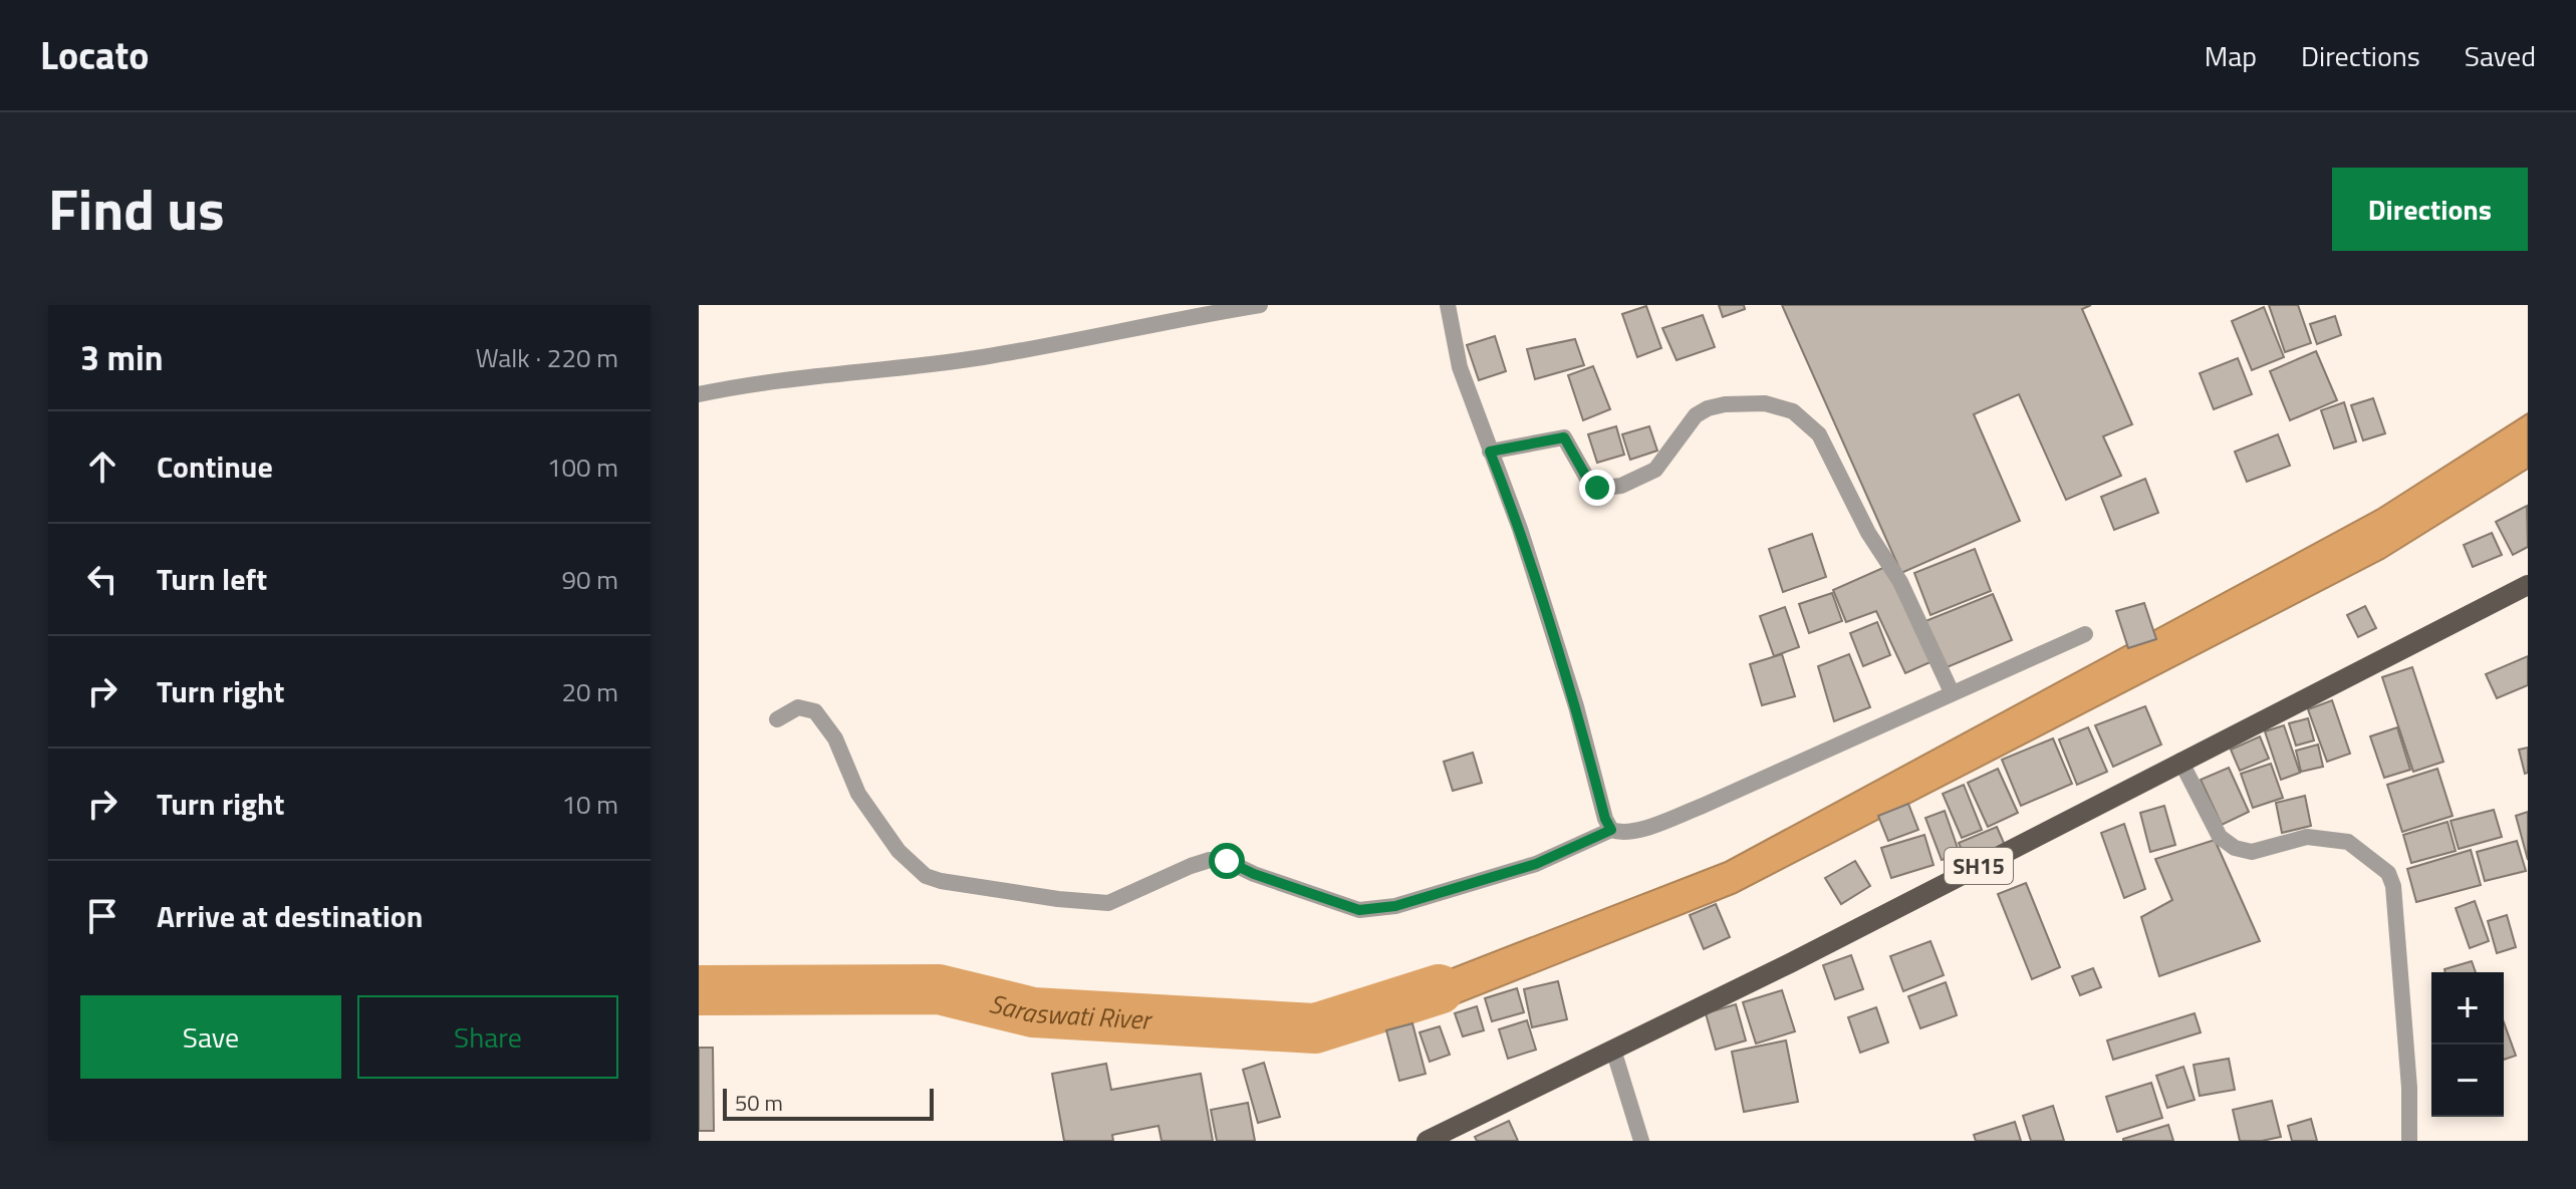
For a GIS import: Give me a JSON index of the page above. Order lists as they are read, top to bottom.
{
  "streets": {
    "main road": ["SH15"]
  },
  "water": ["Saraswati River"],
  "scale_bar": "50 m",
  "page": {
    "header": "Locato",
    "nav": ["Map", "Directions", "Saved"],
    "title": "Find us",
    "buttons": [
      "Directions",
      ["Save", "Share"]
    ],
    "heading": ["3 min", "Walk · 220 m"],
    "list": [
      ["Continue", "100 m"],
      ["Turn left", "90 m"],
      ["Turn right", "20 m"],
      ["Turn right", "10 m"],
      "Arrive at destination"
    ],
    "map_buttons": ["+", "−"],
    "scale": "50 m"
  }
}
